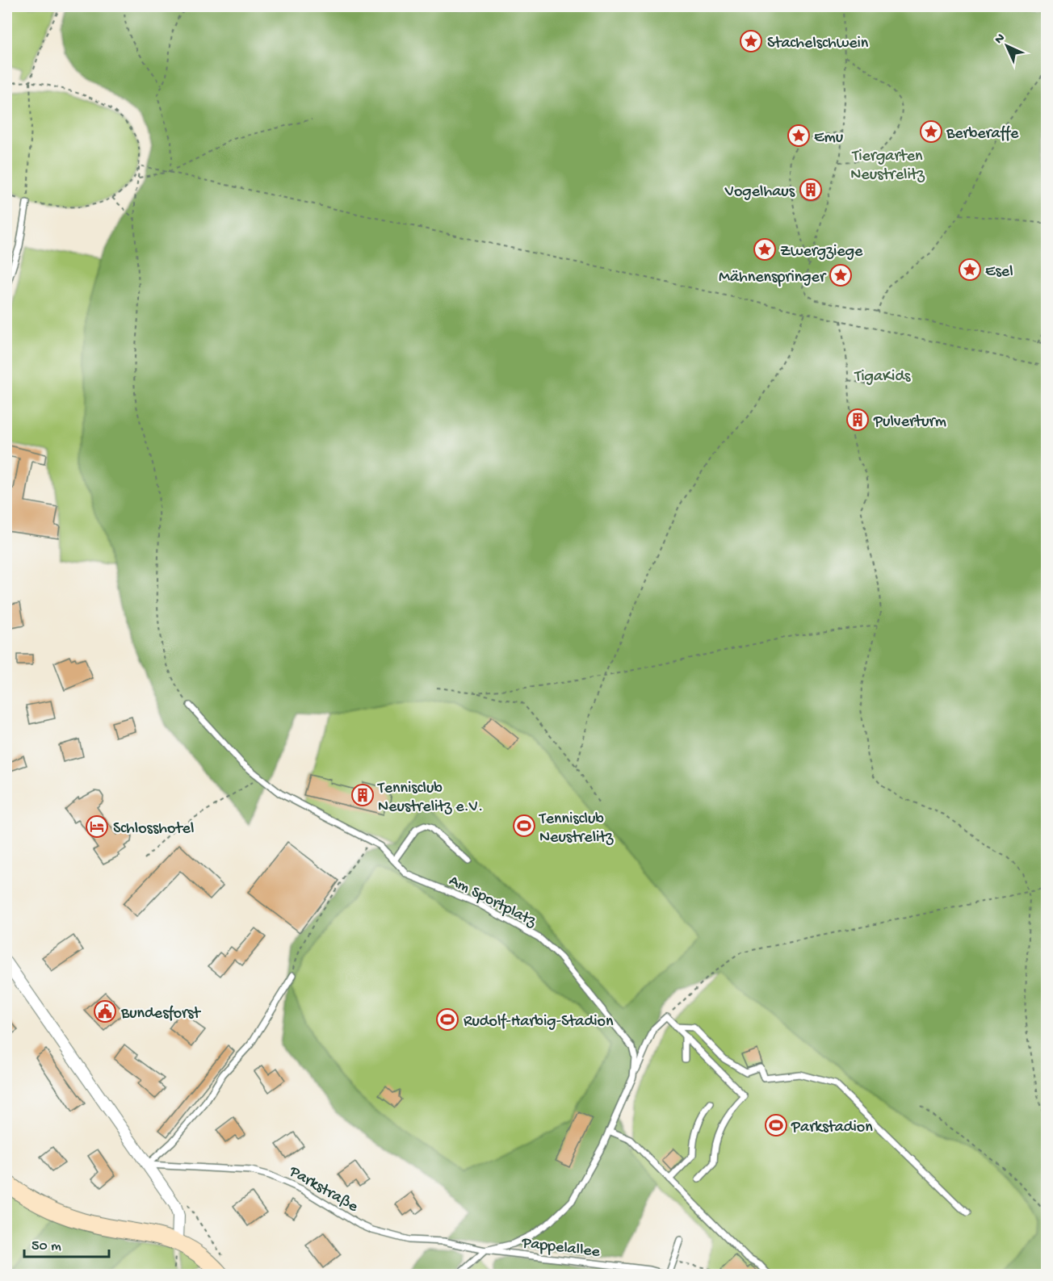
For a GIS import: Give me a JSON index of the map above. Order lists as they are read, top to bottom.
{
  "streets": {
    "lane": ["Am Sportplatz", "Parkstraße", "Pappelallee"]
  },
  "crossings": [
    ["Am Sportplatz", "Parkstraße"],
    ["Am Sportplatz", "Pappelallee"],
    ["Parkstraße", "Pappelallee"]
  ],
  "parks": ["Tiergarten Neustrelitz", "TigaKids"],
  "places": {
    "place": [
      "Stachelschwein",
      "Berberaffe",
      "Emu",
      "Zwergziege",
      "Esel",
      "Mähnenspringer"
    ],
    "building": ["Vogelhaus", "Pulverturm", "Tennisclub Neustrelitz e.V."],
    "sports": ["Tennisclub Neustrelitz", "Rudolf-Harbig-Stadion", "Parkstadion"],
    "hotel": ["Schlosshotel"],
    "public building": ["Bundesforst"]
  },
  "scale_bar": "50 m",
  "north": "top left"
}
